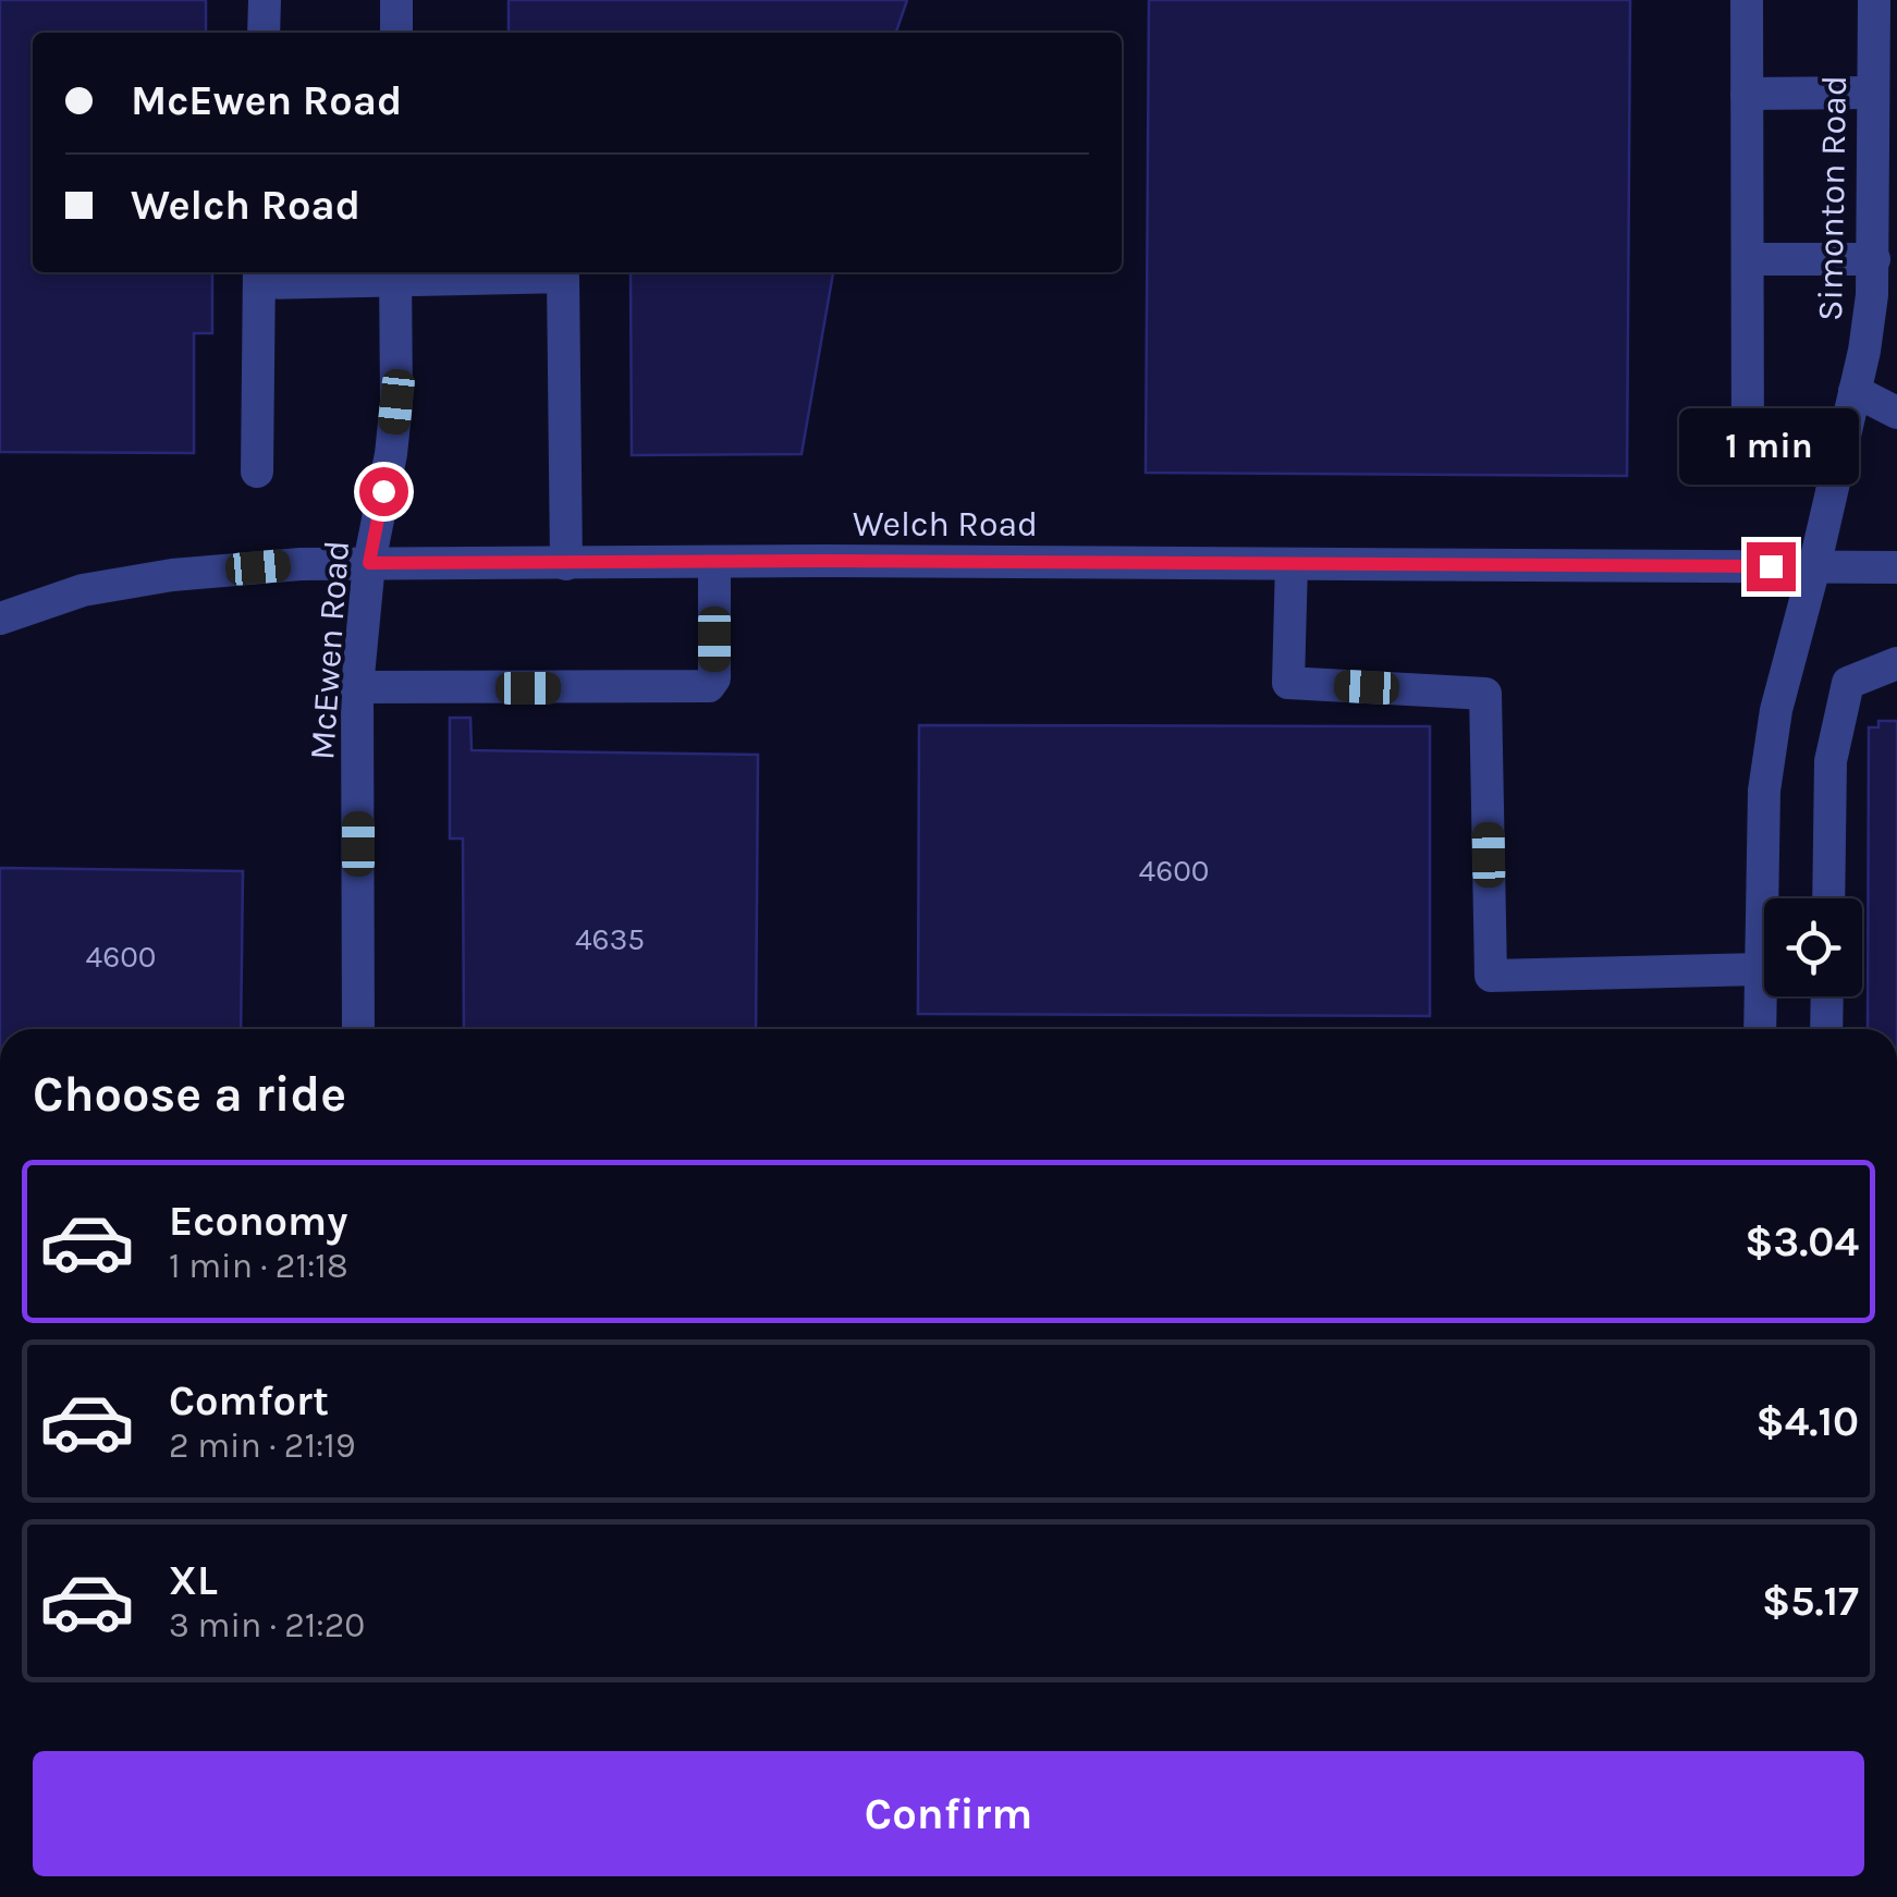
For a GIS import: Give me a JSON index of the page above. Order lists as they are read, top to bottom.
{
  "streets": {
    "street": ["Simonton Road", "Welch Road", "McEwen Road"]
  },
  "crossings": [
    ["Simonton Road", "Welch Road"],
    ["Welch Road", "McEwen Road"]
  ],
  "house_numbers": ["4600", "4635", "4600"],
  "page": {
    "banner": ["McEwen Road", "Welch Road"],
    "bubble": "1 min",
    "heading": "Choose a ride",
    "list": [
      {
        "name": "Economy",
        "note": "1 min · 21:18",
        "value": "$3.04"
      },
      {
        "name": "Comfort",
        "note": "2 min · 21:19",
        "value": "$4.10"
      },
      {
        "name": "XL",
        "note": "3 min · 21:20",
        "value": "$5.17"
      }
    ],
    "buttons": "Confirm"
  }
}
